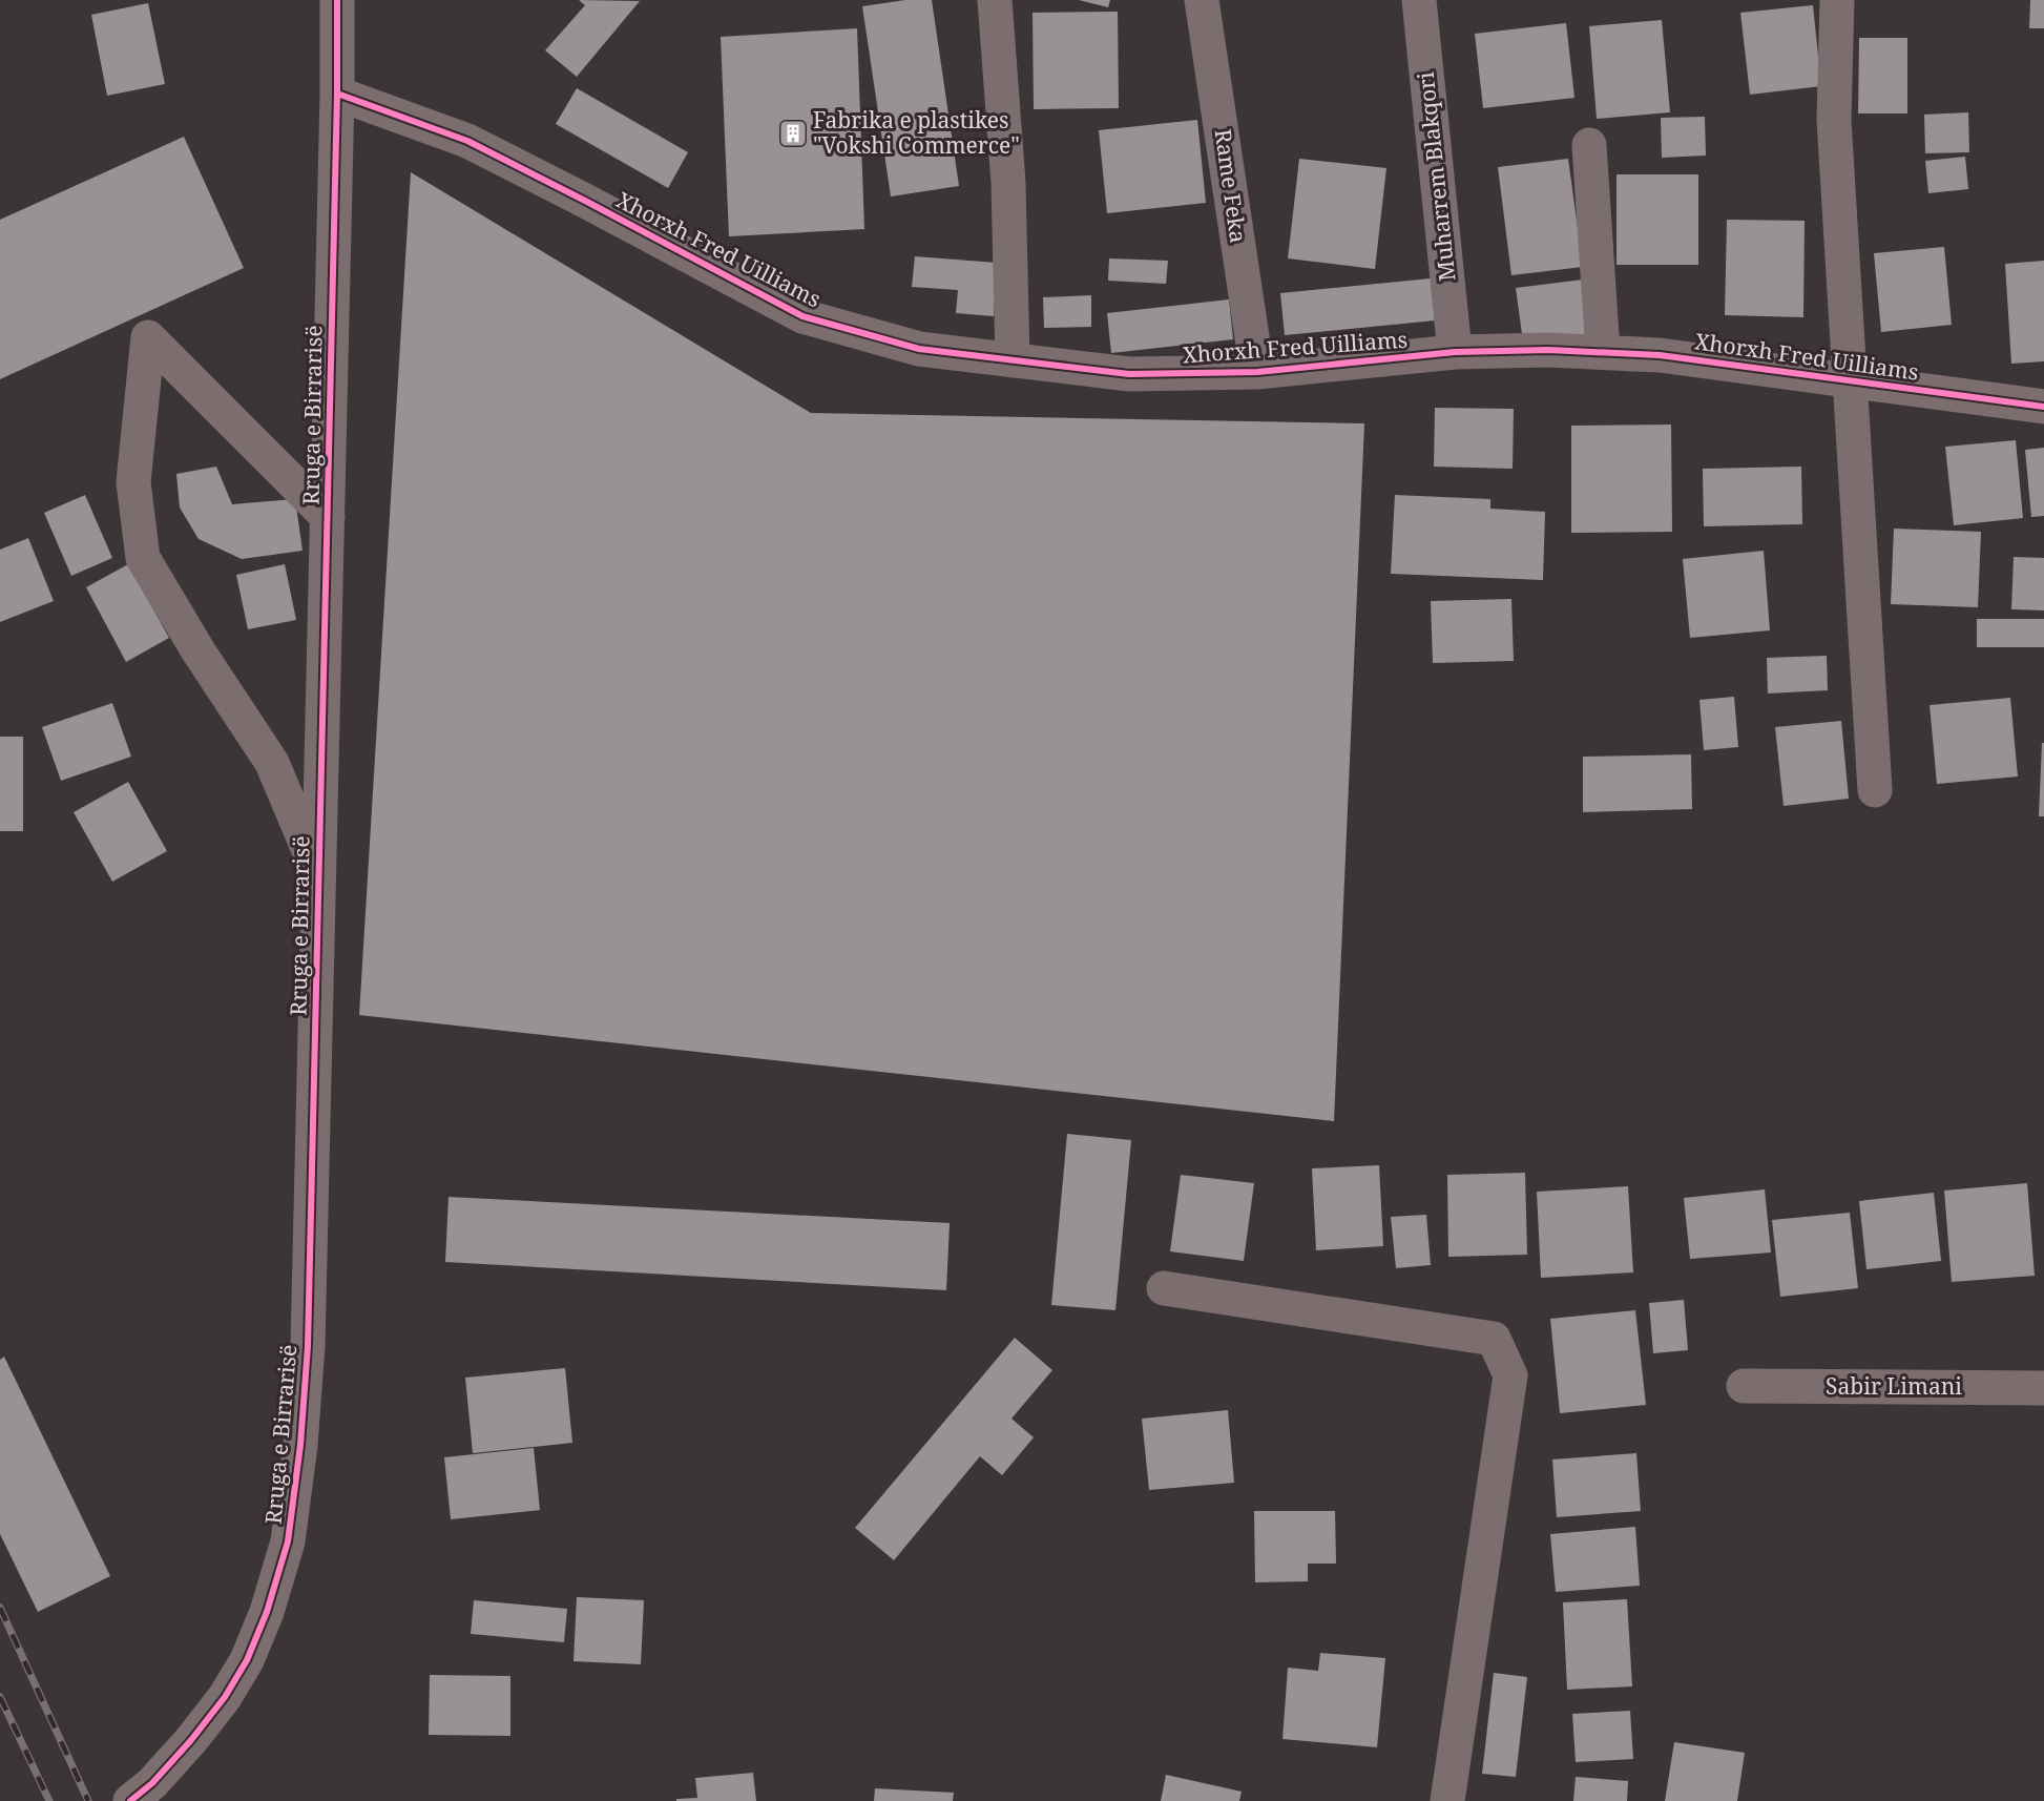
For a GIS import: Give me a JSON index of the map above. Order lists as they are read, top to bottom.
{
  "streets": {
    "street": [
      "Muharrem Blakqori",
      "Rame Feka",
      "Xhorxh Fred Uilliams",
      "Rruga e Birrarisë",
      "Sabir Limani"
    ]
  },
  "crossings": [
    ["Muharrem Blakqori", "Xhorxh Fred Uilliams"],
    ["Rame Feka", "Xhorxh Fred Uilliams"],
    ["Xhorxh Fred Uilliams", "Rruga e Birrarisë"]
  ],
  "places": {
    "building": ["Fabrika e plastikes \"Vokshi Commerce\""]
  }
}
